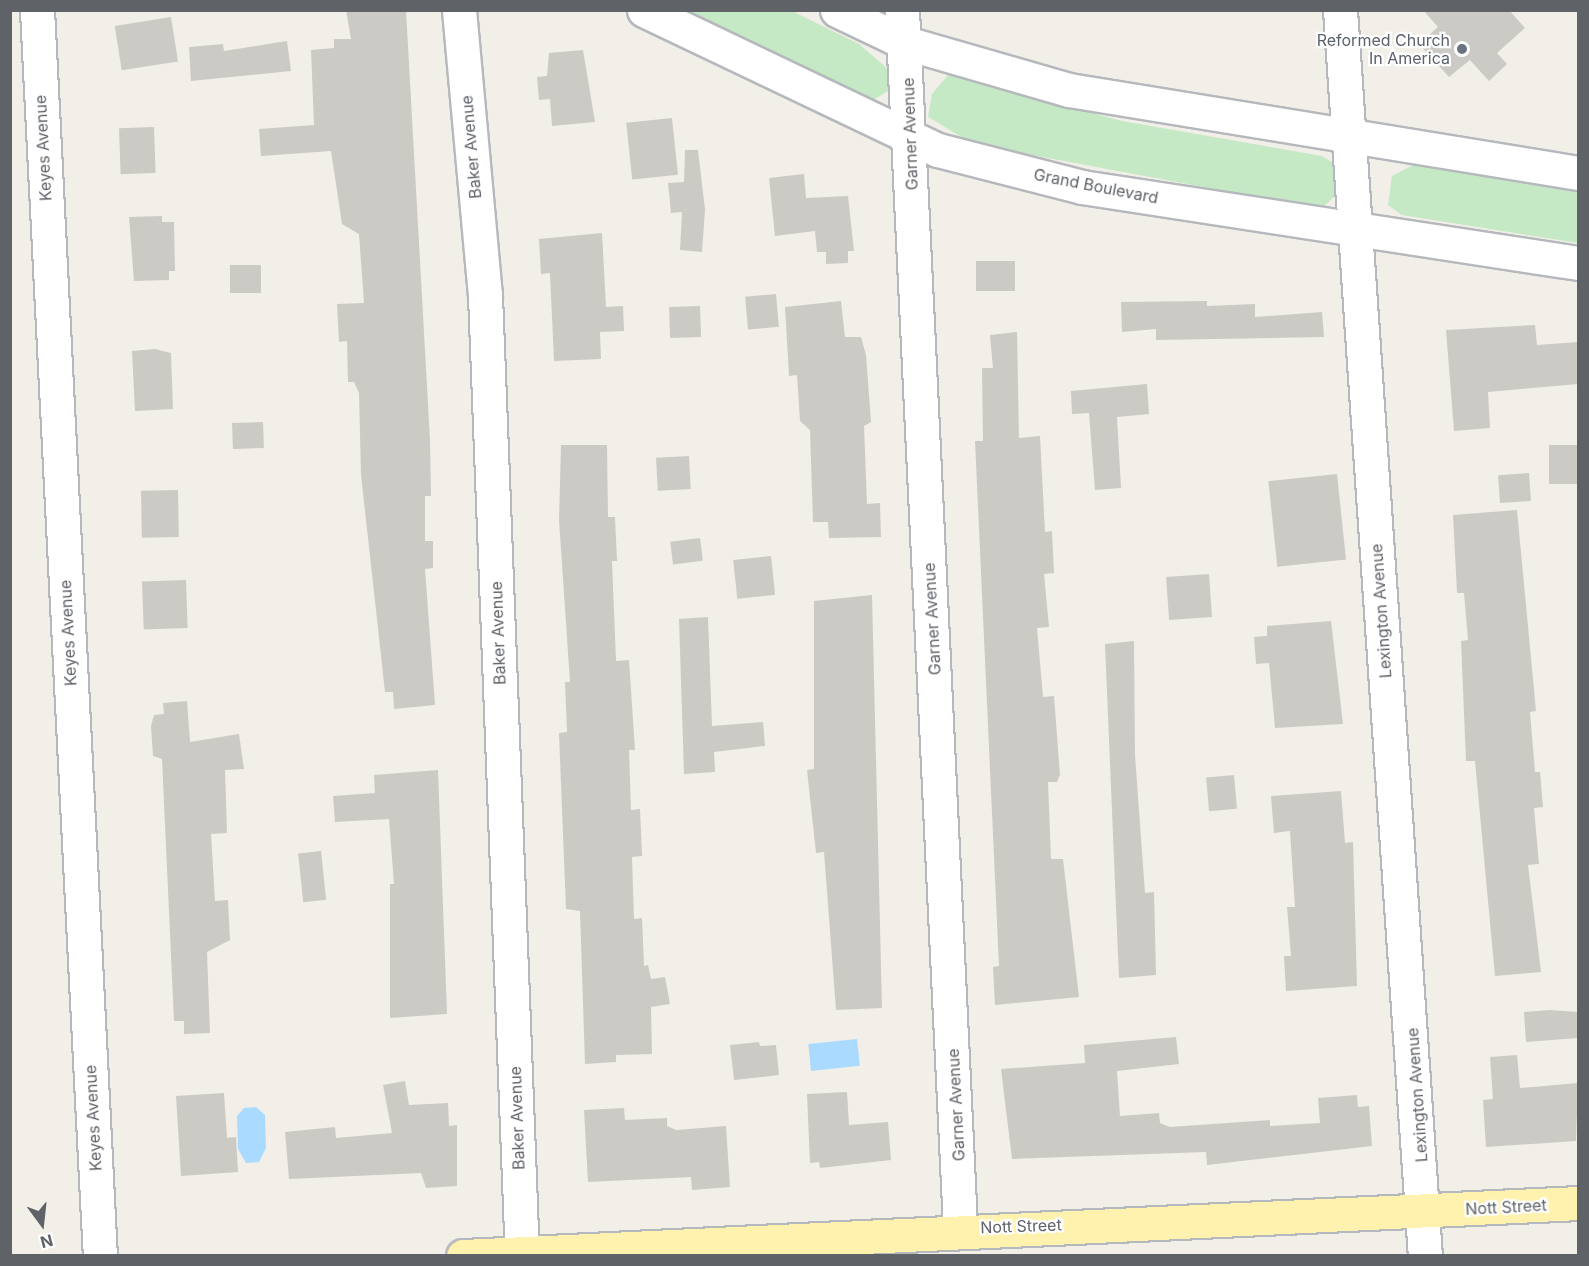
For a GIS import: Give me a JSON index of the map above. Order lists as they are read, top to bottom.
{
  "streets": {
    "main road": ["Nott Street"],
    "street": [
      "Garner Avenue",
      "Baker Avenue",
      "Keyes Avenue",
      "Grand Boulevard",
      "Lexington Avenue"
    ]
  },
  "crossings": [
    ["Garner Avenue", "Grand Boulevard"],
    ["Garner Avenue", "Nott Street"],
    ["Baker Avenue", "Nott Street"],
    ["Grand Boulevard", "Lexington Avenue"],
    ["Lexington Avenue", "Nott Street"]
  ],
  "places": ["Reformed Church In America"],
  "north": "bottom"
}
